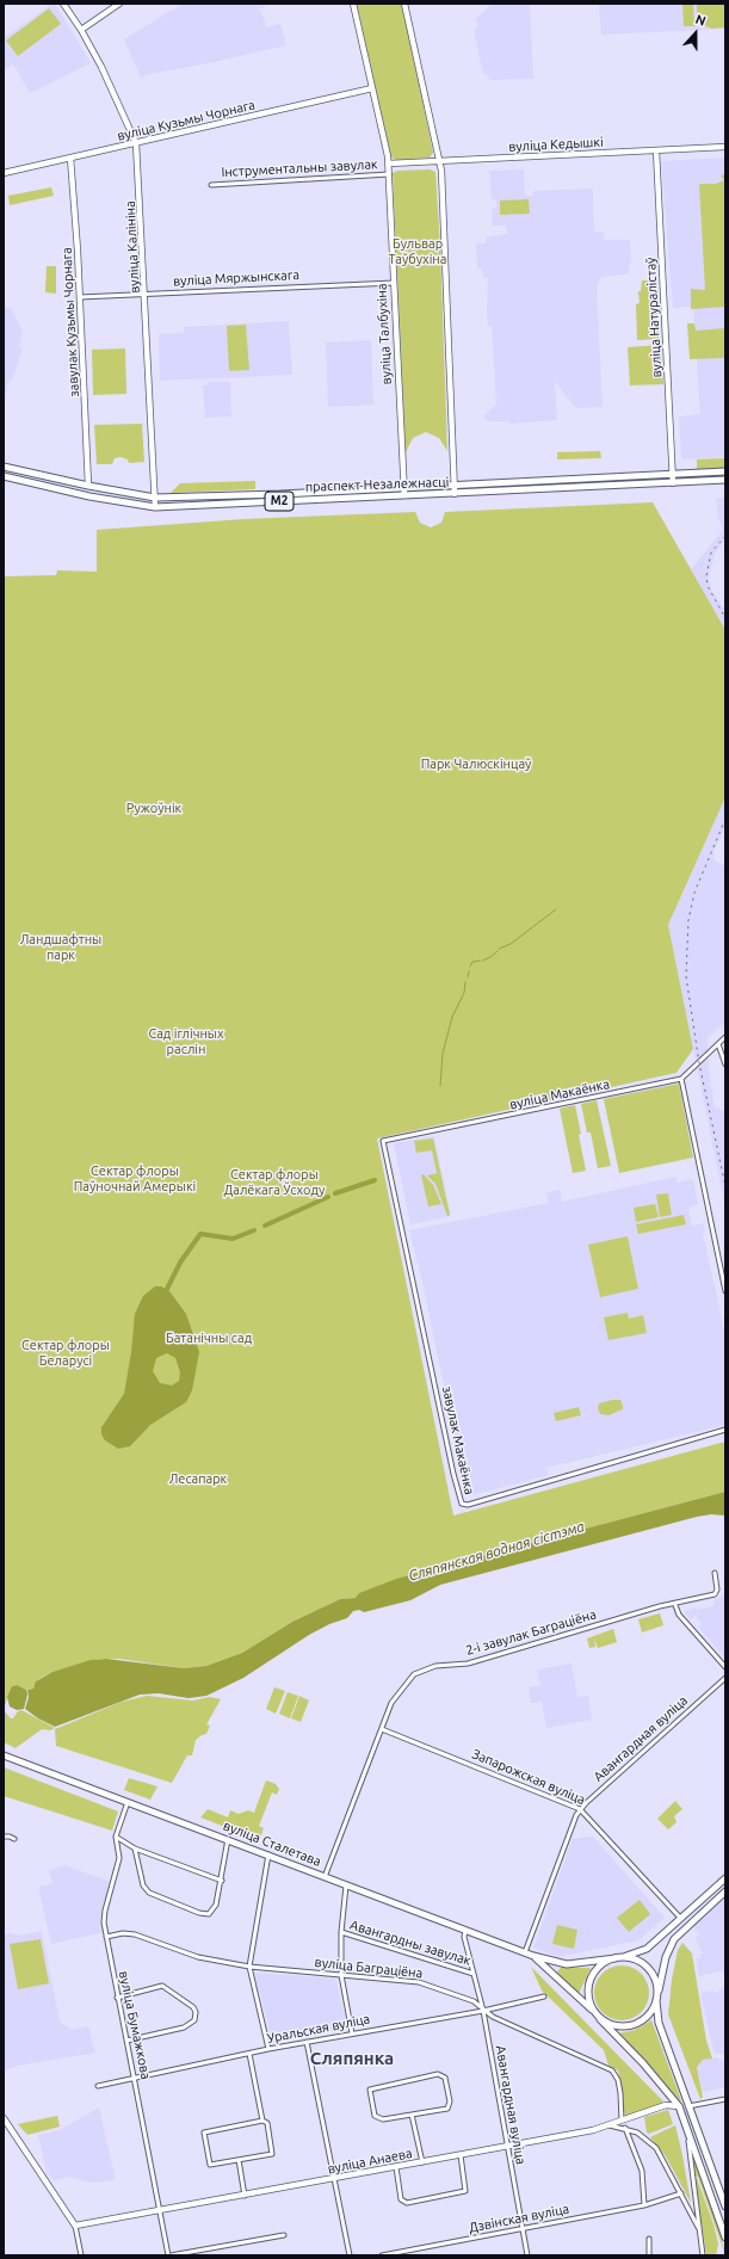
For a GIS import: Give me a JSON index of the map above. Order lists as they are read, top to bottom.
{
  "streets": {
    "main road": [
      "вуліца Кузьмы Чорнага",
      "вуліца Кедышкі",
      "вуліца Калініна",
      "вуліца Натуралістаў",
      "завулак Кузьмы Чорнага",
      "вуліца Талбухіна",
      "праспект Незалежнасці",
      "М2",
      "вуліца Сталетава",
      "вуліца Анаева"
    ],
    "street": [
      "Інструментальны завулак",
      "вуліца Мяржынскага",
      "вуліца Макаёнка",
      "завулак Макаёнка",
      "2-і завулак Баграціёна",
      "Авангардная вуліца",
      "Запарожская вуліца",
      "Авангардны завулак",
      "вуліца Баграціёна",
      "вуліца Бумажкова",
      "Уральская вуліца",
      "Дзвінская вуліца"
    ]
  },
  "crossings": [
    ["вуліца Кузьмы Чорнага", "вуліца Калініна"],
    ["вуліца Кузьмы Чорнага", "завулак Кузьмы Чорнага"],
    ["вуліца Кузьмы Чорнага", "вуліца Талбухіна"],
    ["вуліца Кедышкі", "вуліца Натуралістаў"],
    ["вуліца Кедышкі", "вуліца Талбухіна"],
    ["Інструментальны завулак", "вуліца Талбухіна"],
    ["вуліца Калініна", "вуліца Мяржынскага"],
    ["вуліца Калініна", "праспект Незалежнасці"],
    ["вуліца Мяржынскага", "завулак Кузьмы Чорнага"],
    ["вуліца Мяржынскага", "вуліца Талбухіна"],
    ["вуліца Натуралістаў", "праспект Незалежнасці"],
    ["завулак Кузьмы Чорнага", "праспект Незалежнасці"],
    ["вуліца Талбухіна", "праспект Незалежнасці"],
    ["вуліца Макаёнка", "завулак Макаёнка"],
    ["2-і завулак Баграціёна", "Запарожская вуліца"],
    ["2-і завулак Баграціёна", "вуліца Сталетава"],
    ["Авангардная вуліца", "Запарожская вуліца"],
    ["Авангардная вуліца", "вуліца Сталетава"],
    ["Авангардная вуліца", "Авангардны завулак"],
    ["Авангардная вуліца", "вуліца Баграціёна"],
    ["Авангардная вуліца", "Уральская вуліца"],
    ["Авангардная вуліца", "вуліца Анаева"],
    ["Авангардная вуліца", "Дзвінская вуліца"],
    ["вуліца Сталетава", "вуліца Бумажкова"],
    ["вуліца Баграціёна", "вуліца Бумажкова"],
    ["вуліца Баграціёна", "Уральская вуліца"],
    ["вуліца Баграціёна", "вуліца Анаева"],
    ["вуліца Бумажкова", "Уральская вуліца"],
    ["вуліца Бумажкова", "вуліца Анаева"]
  ],
  "districts": ["Сляпянка"],
  "water": ["Сляпянская водная сістэма"],
  "parks": [
    "Бульвар Таўбухіна",
    "Парк Чалюскінцаў",
    "Ружоўнік",
    "Ландшафтны парк",
    "Сад іглічных раслін",
    "Сектар флоры Паўночнай Амерыкі",
    "Сектар флоры Далёкага Ўсходу",
    "Батанічны сад",
    "Сектар флоры Беларусі",
    "Лесапарк"
  ],
  "north": "top"
}
